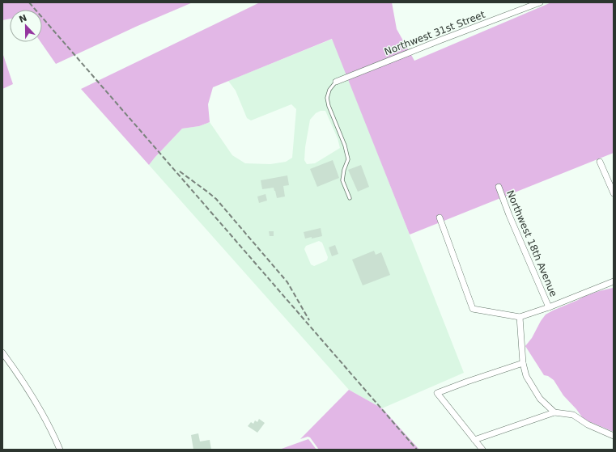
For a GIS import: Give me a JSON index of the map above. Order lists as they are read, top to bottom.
{
  "streets": {
    "street": ["Northwest 31st Street", "Northwest 18th Avenue"]
  },
  "north": "top"
}
